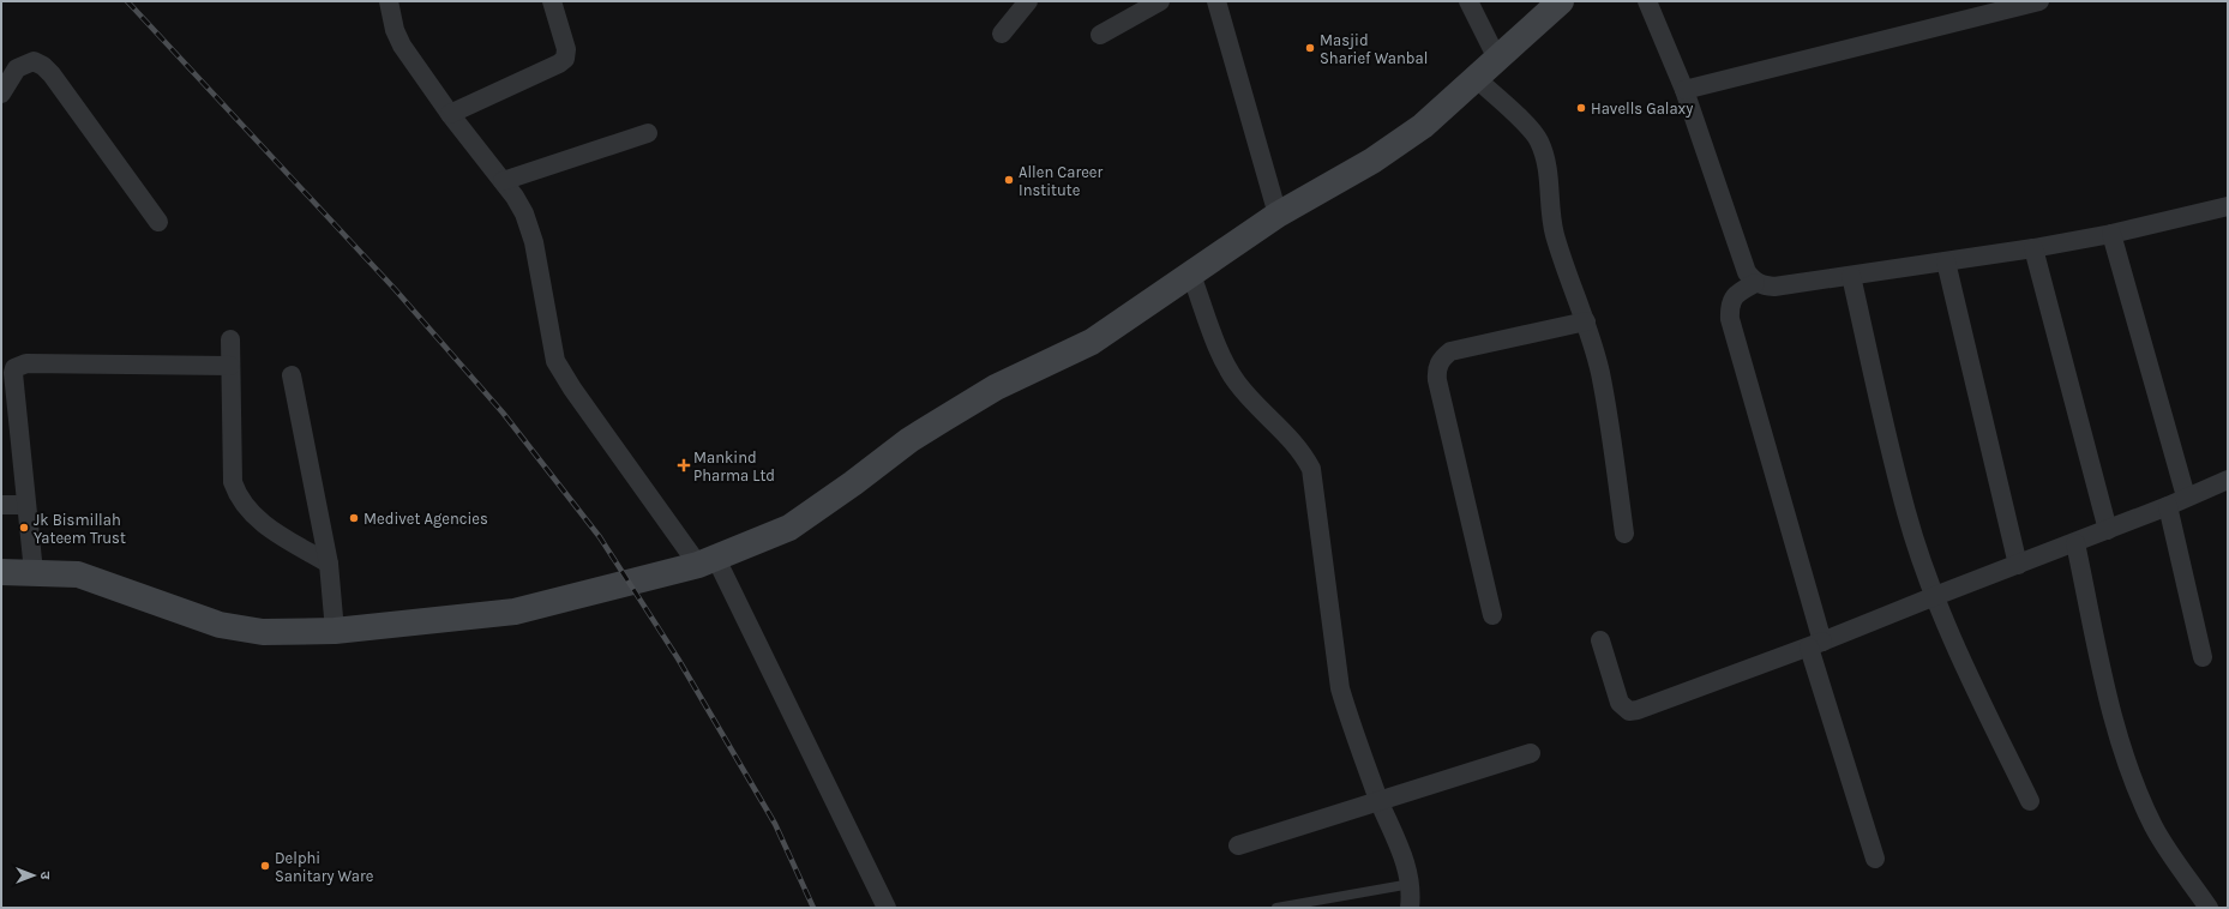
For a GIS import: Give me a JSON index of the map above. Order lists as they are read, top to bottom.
{
  "places": {
    "other": [
      "Masjid Sharief Wanbal",
      "Havells Galaxy",
      "Allen Career Institute",
      "Medivet Agencies",
      "Jk Bismillah Yateem Trust",
      "Delphi Sanitary Ware"
    ],
    "health": ["Mankind Pharma Ltd"]
  },
  "north": "right"
}
